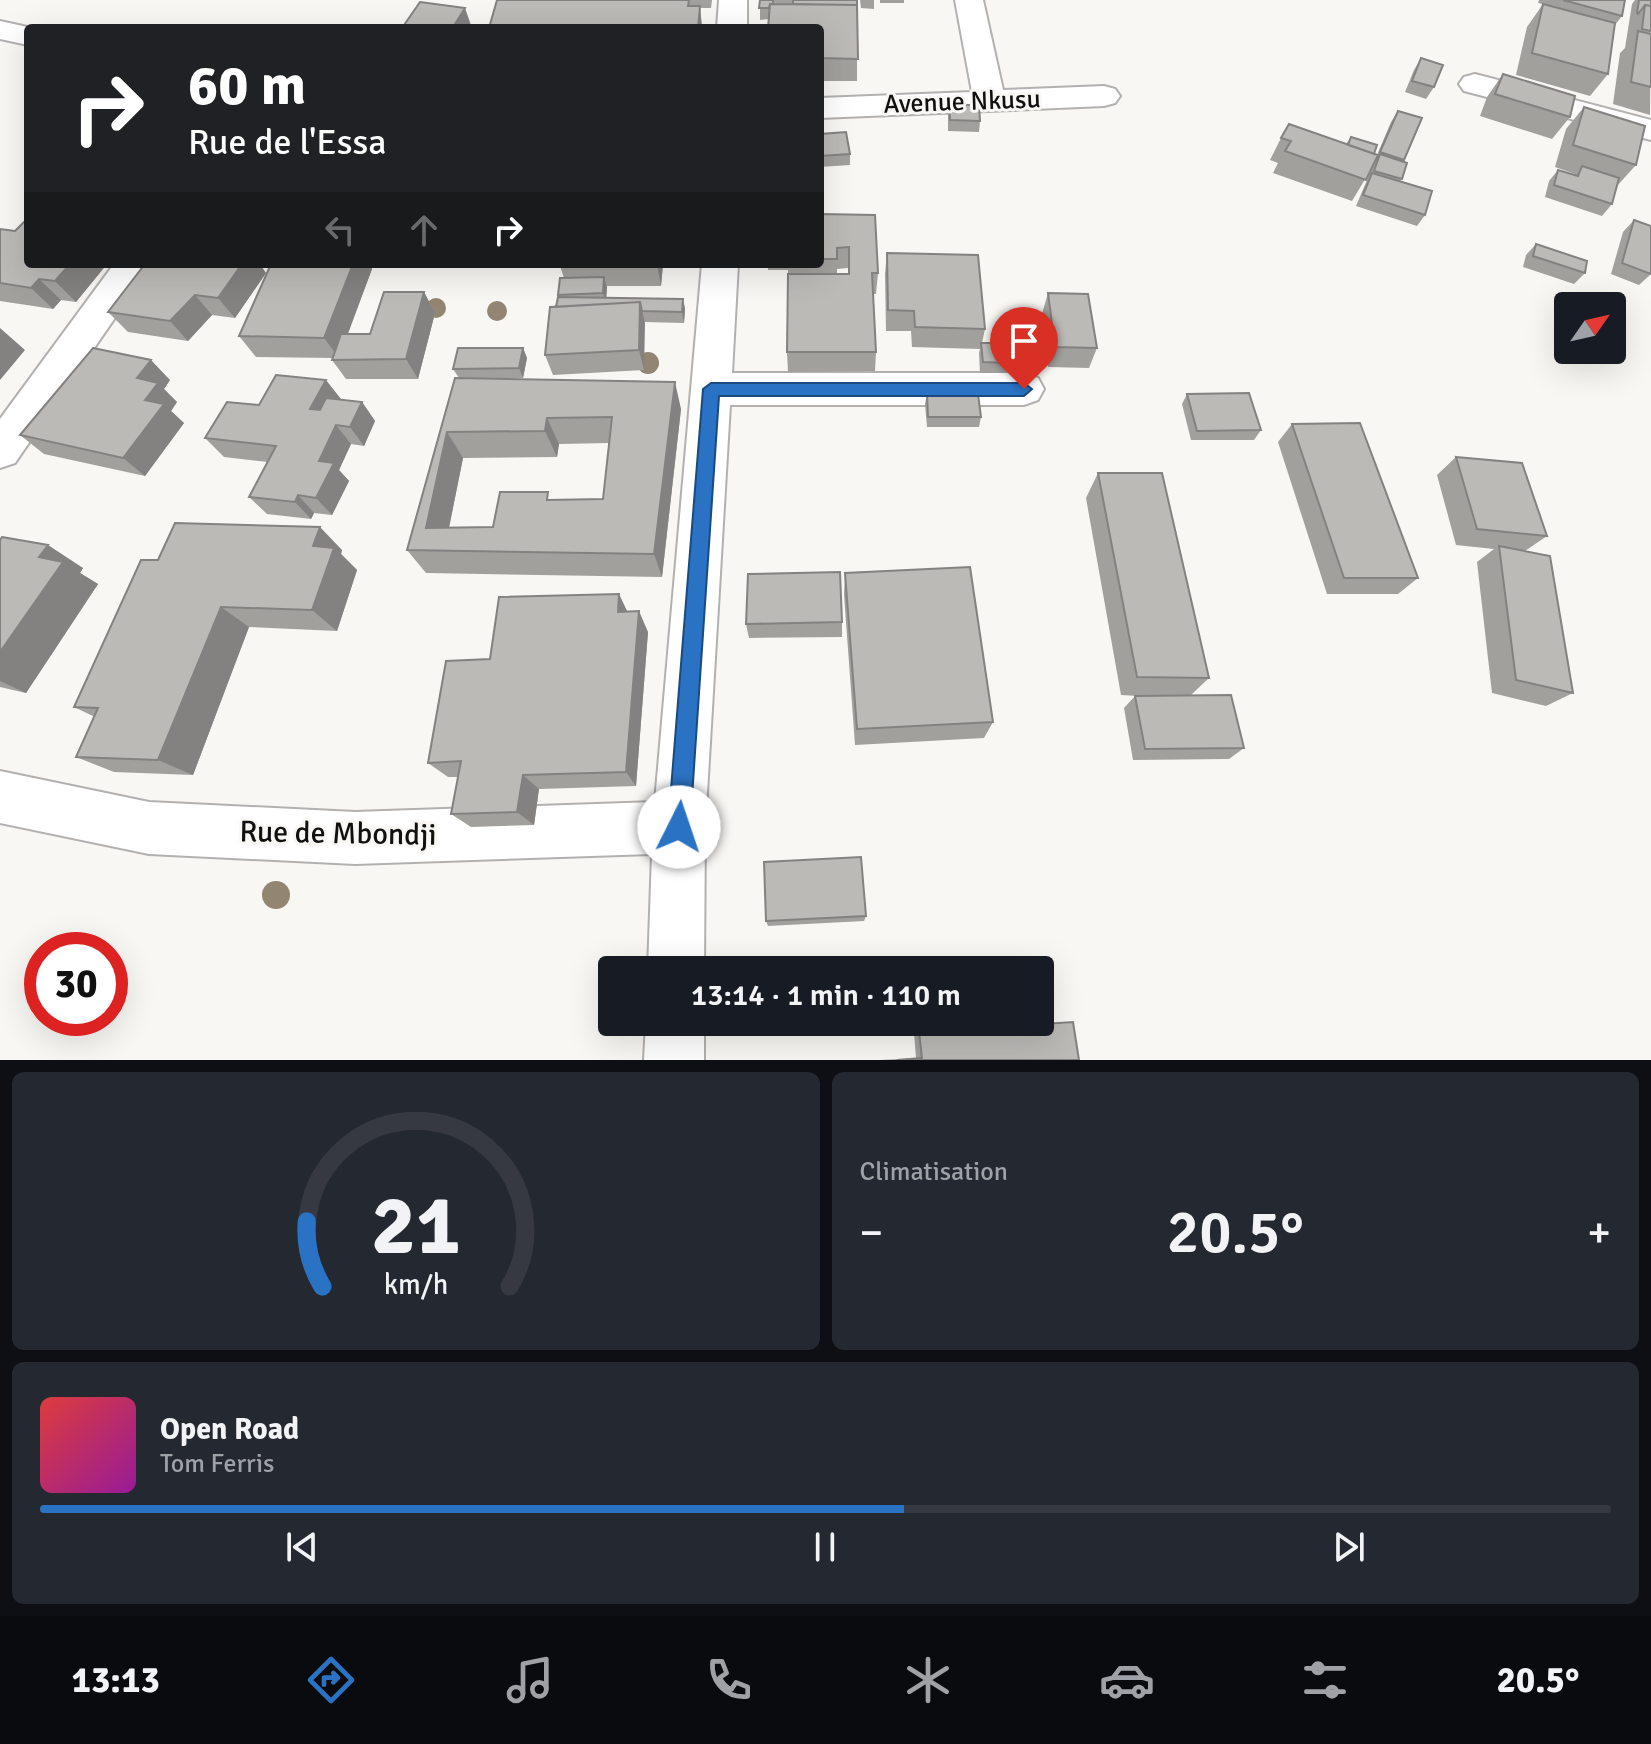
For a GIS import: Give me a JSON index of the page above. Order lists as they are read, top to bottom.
{
  "streets": {
    "street": ["Avenue Nkusu", "Rue de Mbondji"]
  },
  "north": "top right",
  "page": {
    "turn": ["60 m", "Rue de l'Essa"],
    "limit": "30",
    "trip": "13:14 · 1 min · 110 m",
    "tile": "Climatisation",
    "heat": ["−", "20.5°", "+"],
    "song": ["Open Road", "Tom Ferris"],
    "tabs": ["13:13", "20.5°"],
    "gauge": ["21", "km/h"]
  }
}
